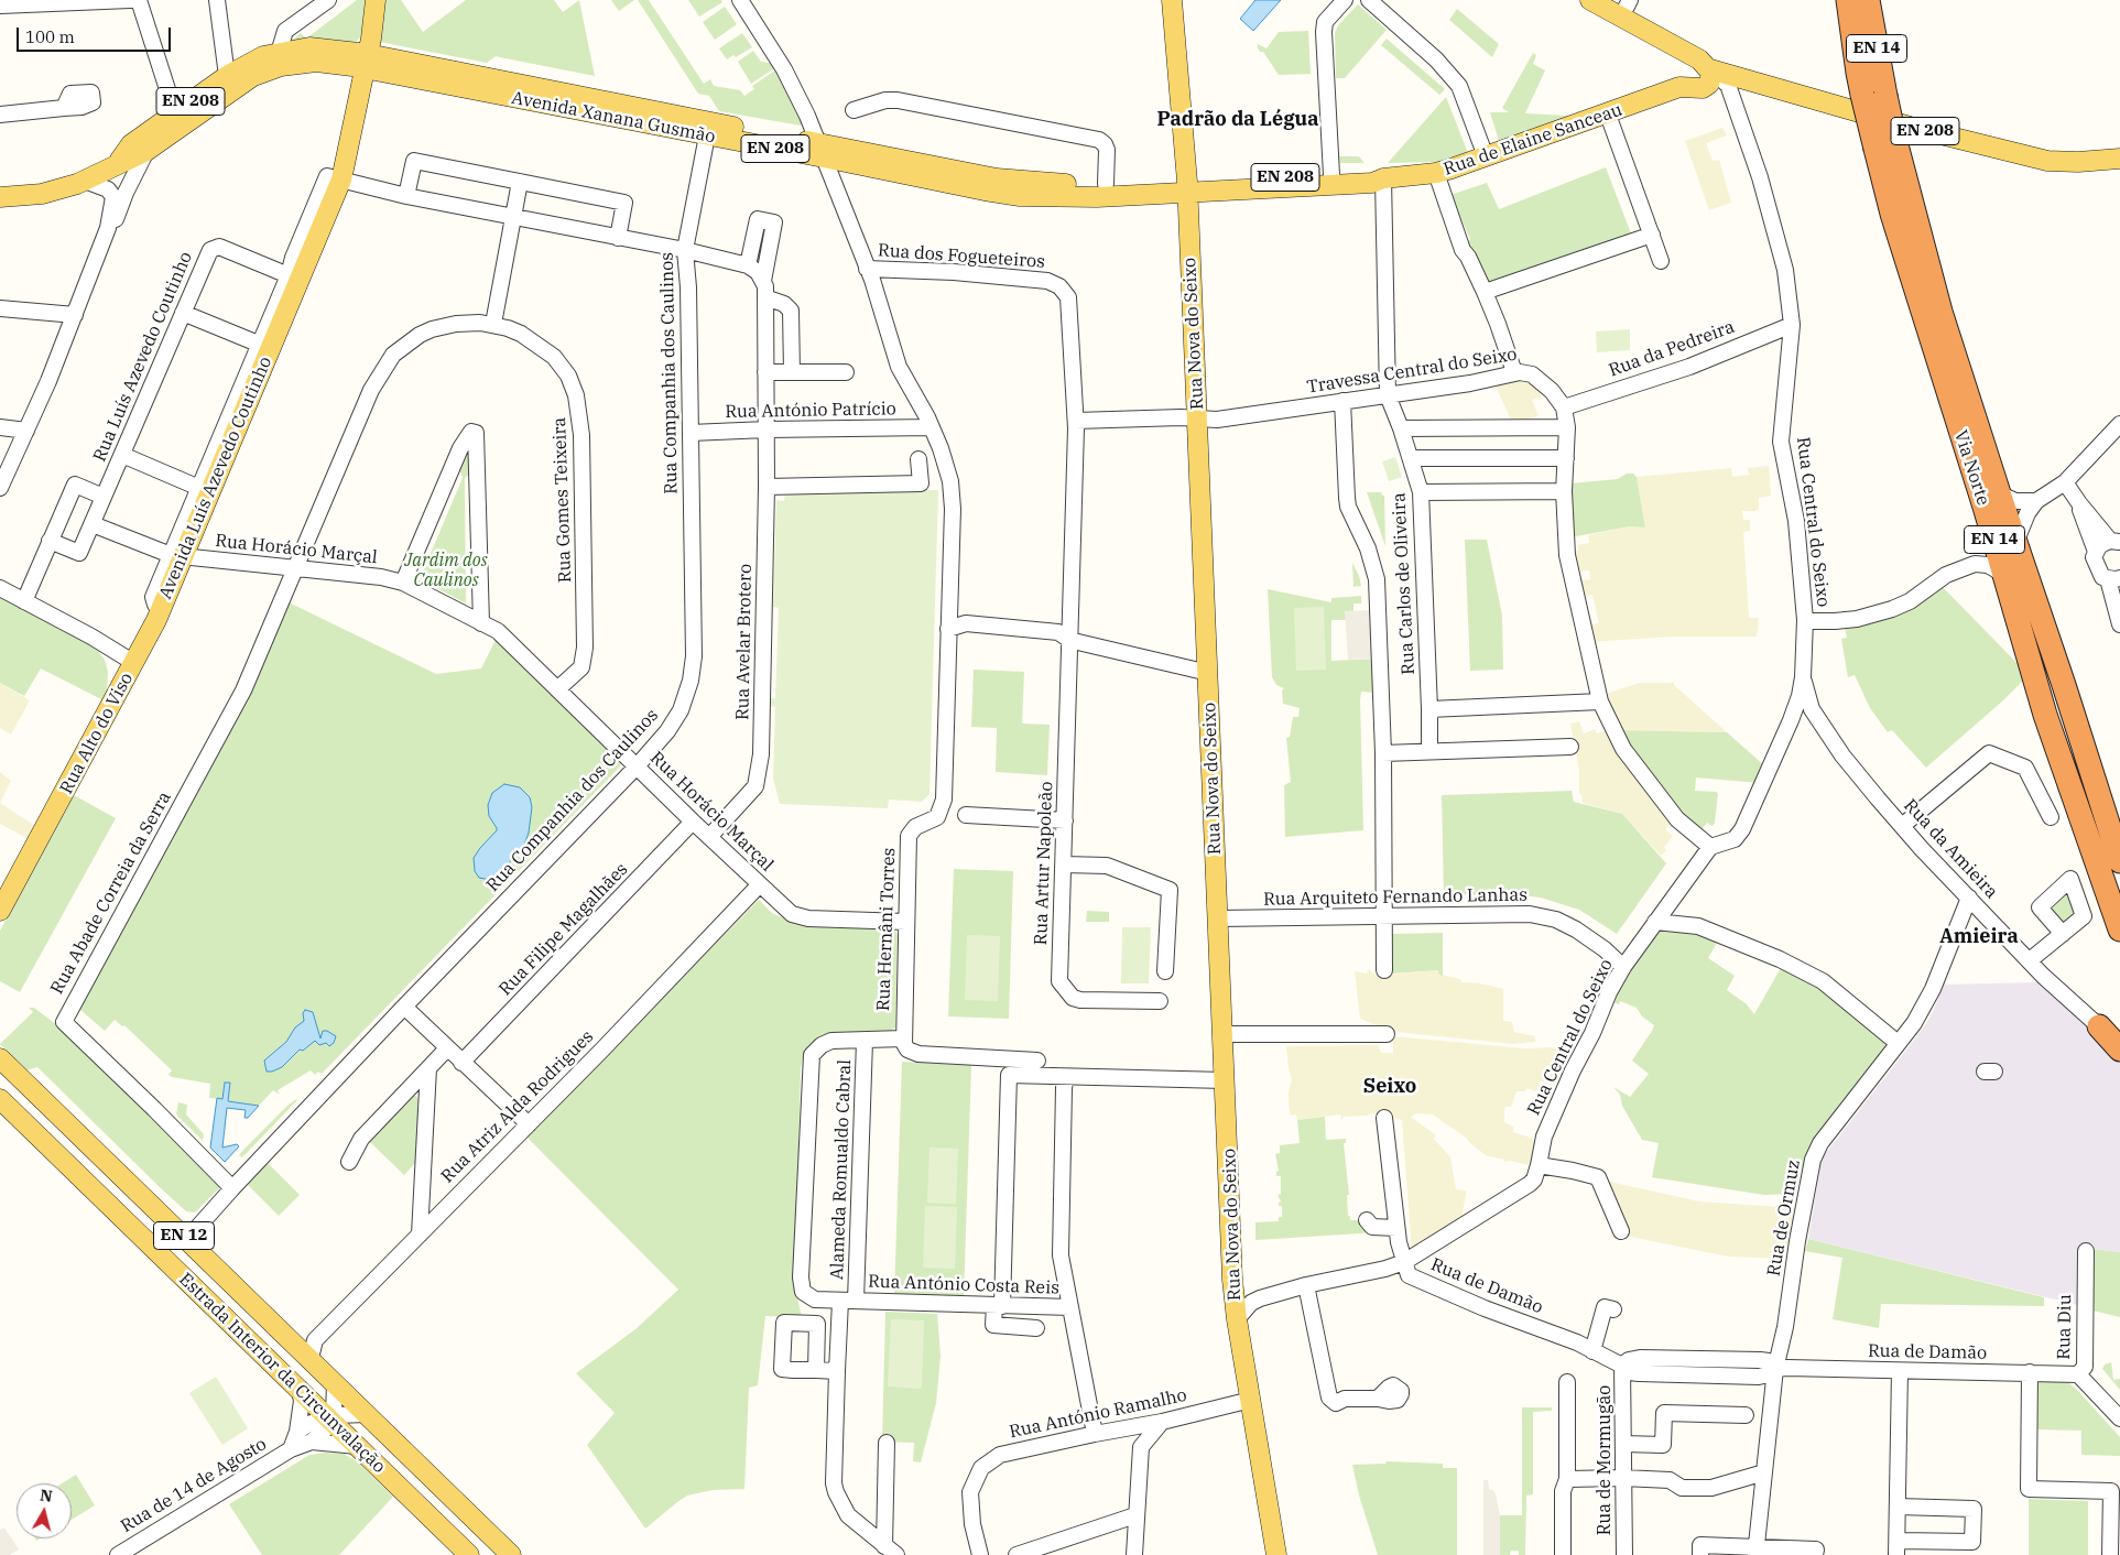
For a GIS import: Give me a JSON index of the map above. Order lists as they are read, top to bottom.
{
  "streets": {
    "highway": ["EN 14", "Via Norte"],
    "main road": [
      "EN 208",
      "Avenida Xanana Gusmão",
      "Rua de Elaine Sanceau",
      "Rua Nova do Seixo",
      "Avenida Luís Azevedo Coutinho",
      "Rua Alto do Viso",
      "EN 12",
      "Estrada Interior da Circunvalação"
    ],
    "street": [
      "Rua dos Fogueteiros",
      "Rua da Pedreira",
      "Rua Luís Azevedo Coutinho",
      "Travessa Central do Seixo",
      "Rua Companhia dos Caulinos",
      "Rua António Patrício",
      "Rua Gomes Teixeira",
      "Rua Central do Seixo",
      "Rua Horácio Marçal",
      "Rua Carlos de Oliveira",
      "Rua Avelar Brotero",
      "Rua da Amieira",
      "Rua Artur Napoleão",
      "Rua Abade Correia da Serra",
      "Rua Arquiteto Fernando Lanhas",
      "Rua Filipe Magalhães",
      "Rua Hernâni Torres",
      "Rua Atriz Alda Rodrigues",
      "Alameda Romualdo Cabral",
      "Rua de Ormuz",
      "Rua António Costa Reis",
      "Rua de Damão",
      "Rua Diu",
      "Rua António Ramalho",
      "Rua de Mormugão",
      "Rua de 14 de Agosto"
    ]
  },
  "crossings": [
    ["EN 208", "Avenida Xanana Gusmão"],
    ["EN 208", "Rua de Elaine Sanceau"],
    ["EN 208", "Rua Central do Seixo"],
    ["Avenida Xanana Gusmão", "Rua de Elaine Sanceau"],
    ["Avenida Xanana Gusmão", "Rua dos Fogueteiros"],
    ["Avenida Xanana Gusmão", "Rua Nova do Seixo"],
    ["Avenida Xanana Gusmão", "Rua Companhia dos Caulinos"],
    ["Avenida Xanana Gusmão", "Avenida Luís Azevedo Coutinho"],
    ["Rua de Elaine Sanceau", "Rua Nova do Seixo"],
    ["Rua de Elaine Sanceau", "Rua Central do Seixo"],
    ["Rua dos Fogueteiros", "Travessa Central do Seixo"],
    ["Rua dos Fogueteiros", "Rua Artur Napoleão"],
    ["Rua dos Fogueteiros", "Rua Hernâni Torres"],
    ["Rua Nova do Seixo", "Travessa Central do Seixo"],
    ["Rua Nova do Seixo", "Rua Arquiteto Fernando Lanhas"],
    ["Rua Nova do Seixo", "Rua António Ramalho"],
    ["Rua da Pedreira", "Travessa Central do Seixo"],
    ["Rua da Pedreira", "Rua Central do Seixo"],
    ["Rua Luís Azevedo Coutinho", "Avenida Luís Azevedo Coutinho"],
    ["Rua Luís Azevedo Coutinho", "Rua Horácio Marçal"],
    ["Travessa Central do Seixo", "Rua Carlos de Oliveira"],
    ["Rua Companhia dos Caulinos", "Rua António Patrício"],
    ["Rua Companhia dos Caulinos", "Rua Horácio Marçal"],
    ["Rua Companhia dos Caulinos", "Rua Abade Correia da Serra"],
    ["Rua Companhia dos Caulinos", "EN 12"],
    ["Rua António Patrício", "Rua Avelar Brotero"],
    ["Rua António Patrício", "Rua Hernâni Torres"],
    ["Avenida Luís Azevedo Coutinho", "Rua Horácio Marçal"],
    ["Avenida Luís Azevedo Coutinho", "Rua Alto do Viso"],
    ["Rua Gomes Teixeira", "Rua Horácio Marçal"],
    ["Rua Gomes Teixeira", "Rua Abade Correia da Serra"],
    ["Rua Central do Seixo", "Rua da Amieira"],
    ["Rua Central do Seixo", "Rua Arquiteto Fernando Lanhas"],
    ["Rua Central do Seixo", "Rua de Damão"],
    ["Rua Horácio Marçal", "Rua Avelar Brotero"],
    ["Rua Horácio Marçal", "Rua Abade Correia da Serra"],
    ["Rua Horácio Marçal", "Rua Filipe Magalhães"],
    ["Rua Horácio Marçal", "Rua Hernâni Torres"],
    ["Rua Horácio Marçal", "Rua Atriz Alda Rodrigues"],
    ["Rua da Amieira", "Rua de Ormuz"],
    ["Rua Hernâni Torres", "Rua António Costa Reis"],
    ["Rua Atriz Alda Rodrigues", "EN 12"],
    ["Alameda Romualdo Cabral", "Rua António Costa Reis"],
    ["Rua de Ormuz", "Rua de Damão"],
    ["Rua de Damão", "Rua Diu"],
    ["Rua de Damão", "Rua de Mormugão"],
    ["Estrada Interior da Circunvalação", "Rua de 14 de Agosto"]
  ],
  "districts": ["Padrão da Légua", "Amieira", "Seixo"],
  "parks": ["Jardim dos Caulinos"],
  "scale_bar": "100 m",
  "north": "top"
}
